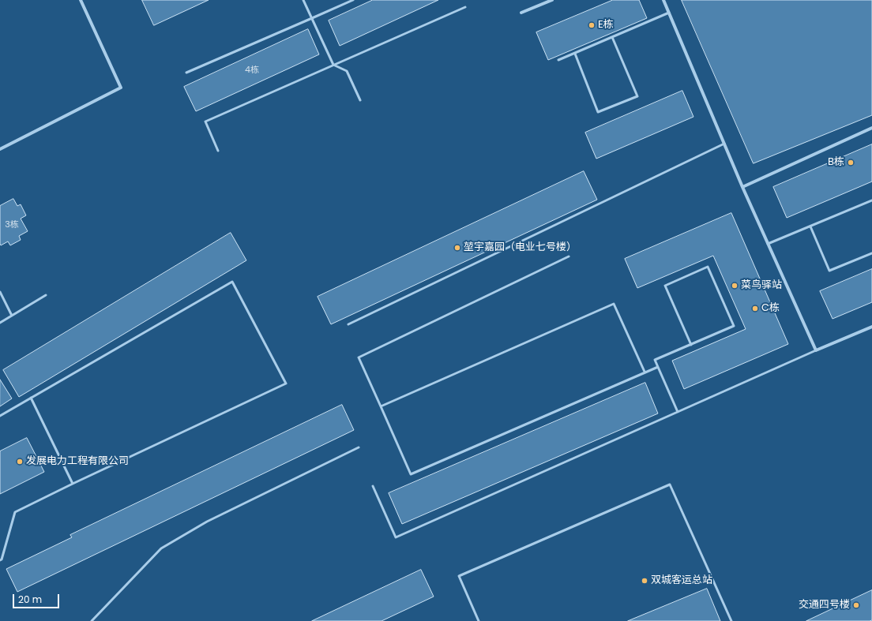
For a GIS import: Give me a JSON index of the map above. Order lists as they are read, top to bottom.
{
  "places": [
    "E栋",
    "B栋",
    "堃宇嘉园（电业七号楼）",
    "菜鸟驿站",
    "C栋",
    "发展电力工程有限公司",
    "双城客运总站",
    "交通四号楼"
  ],
  "house_numbers": ["4栋", "3栋"],
  "scale_bar": "20 m"
}
